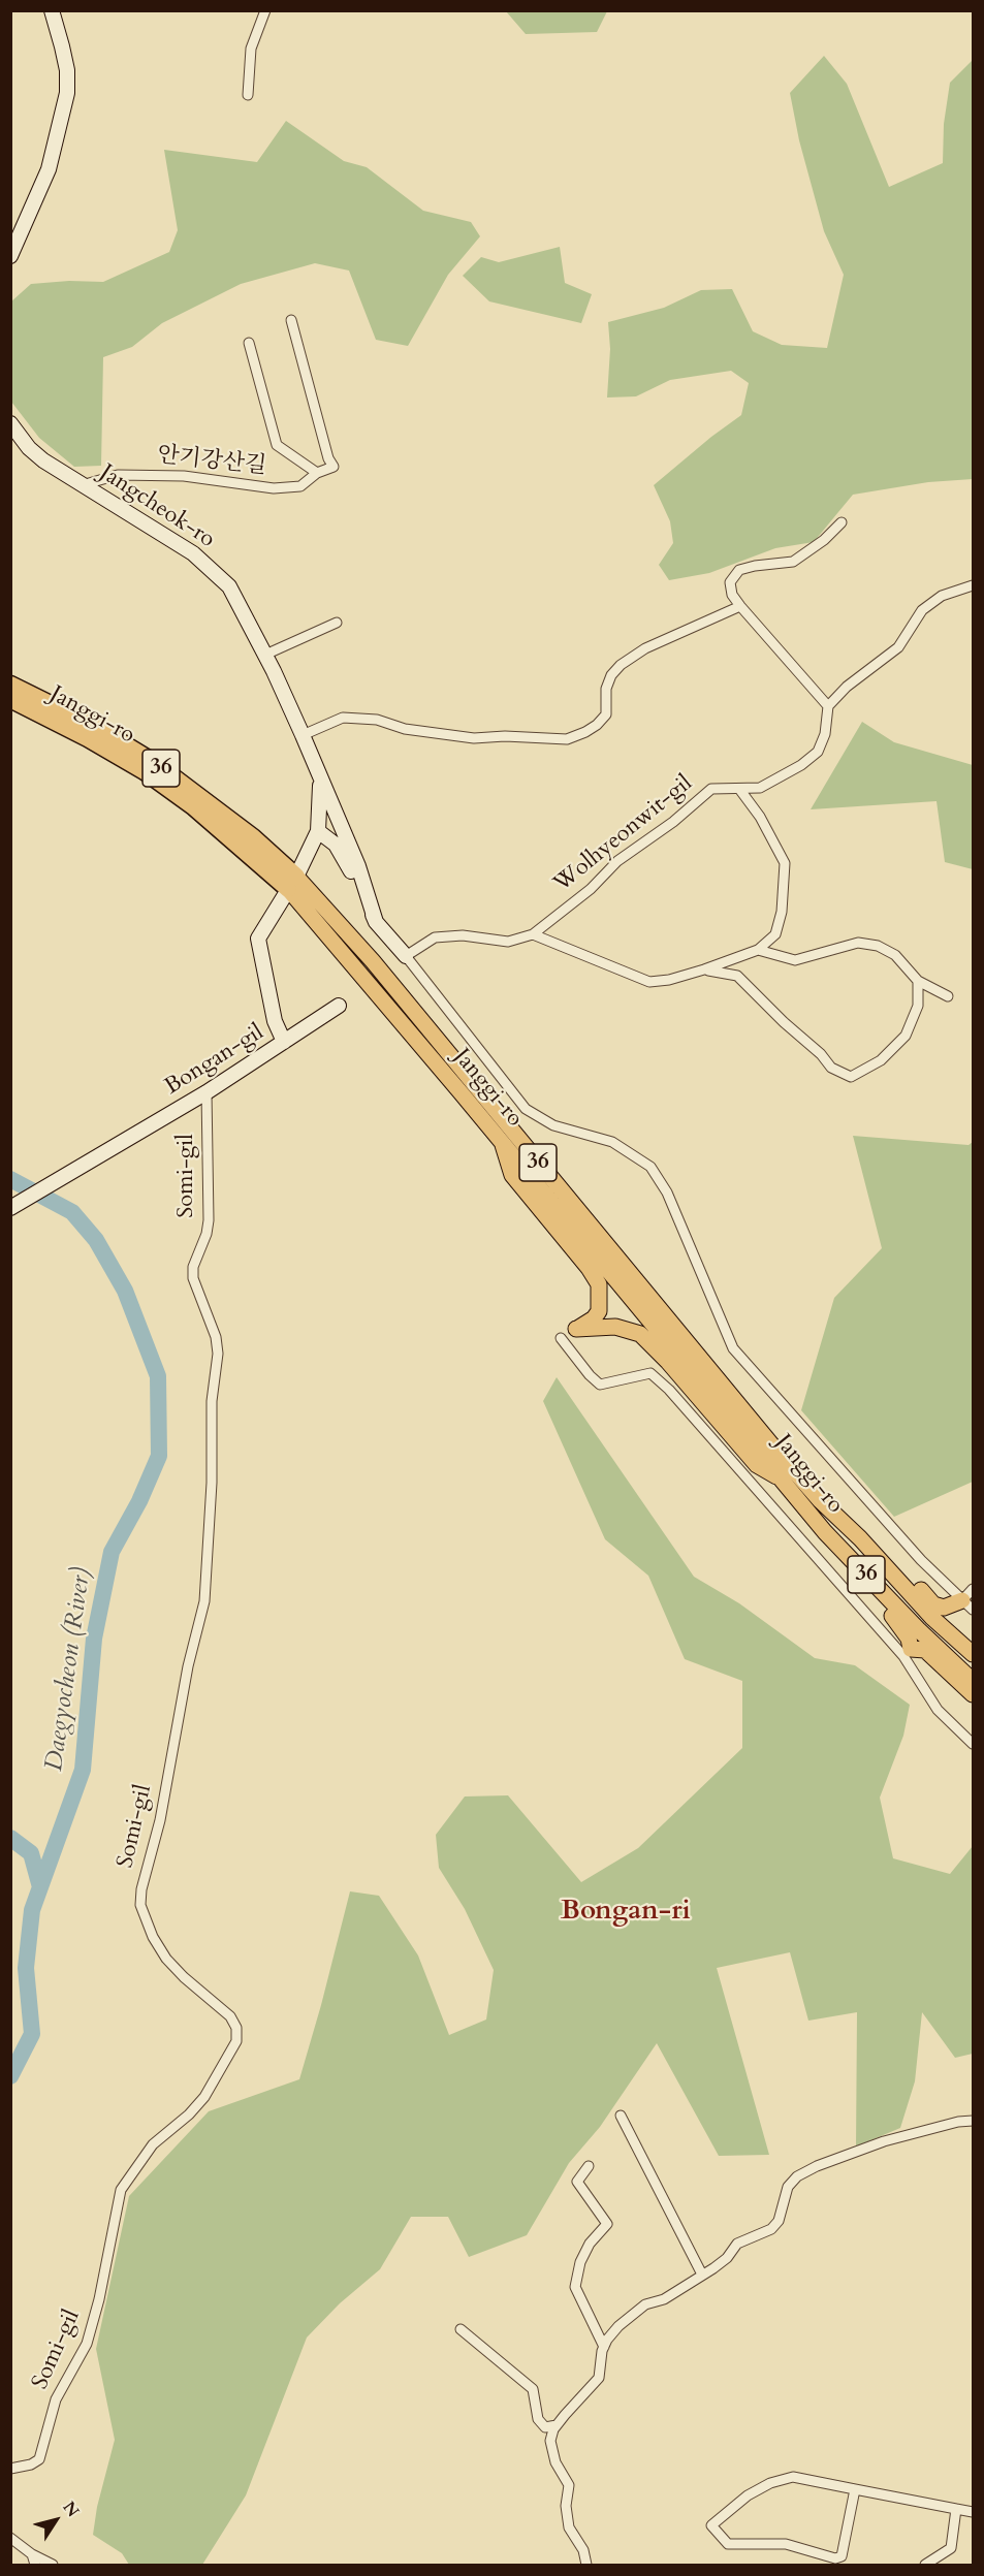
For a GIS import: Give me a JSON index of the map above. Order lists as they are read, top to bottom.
{
  "streets": {
    "highway": ["Janggi-ro", "36"],
    "main road": ["Jangcheok-ro", "Bongan-gil"],
    "street": ["안기강산길", "Wolhyeonwit-gil", "Somi-gil"]
  },
  "crossings": [
    ["안기강산길", "Jangcheok-ro"],
    ["Bongan-gil", "Somi-gil"]
  ],
  "districts": ["Bongan-ri"],
  "water": ["Daegyocheon (River)"],
  "north": "top right"
}
